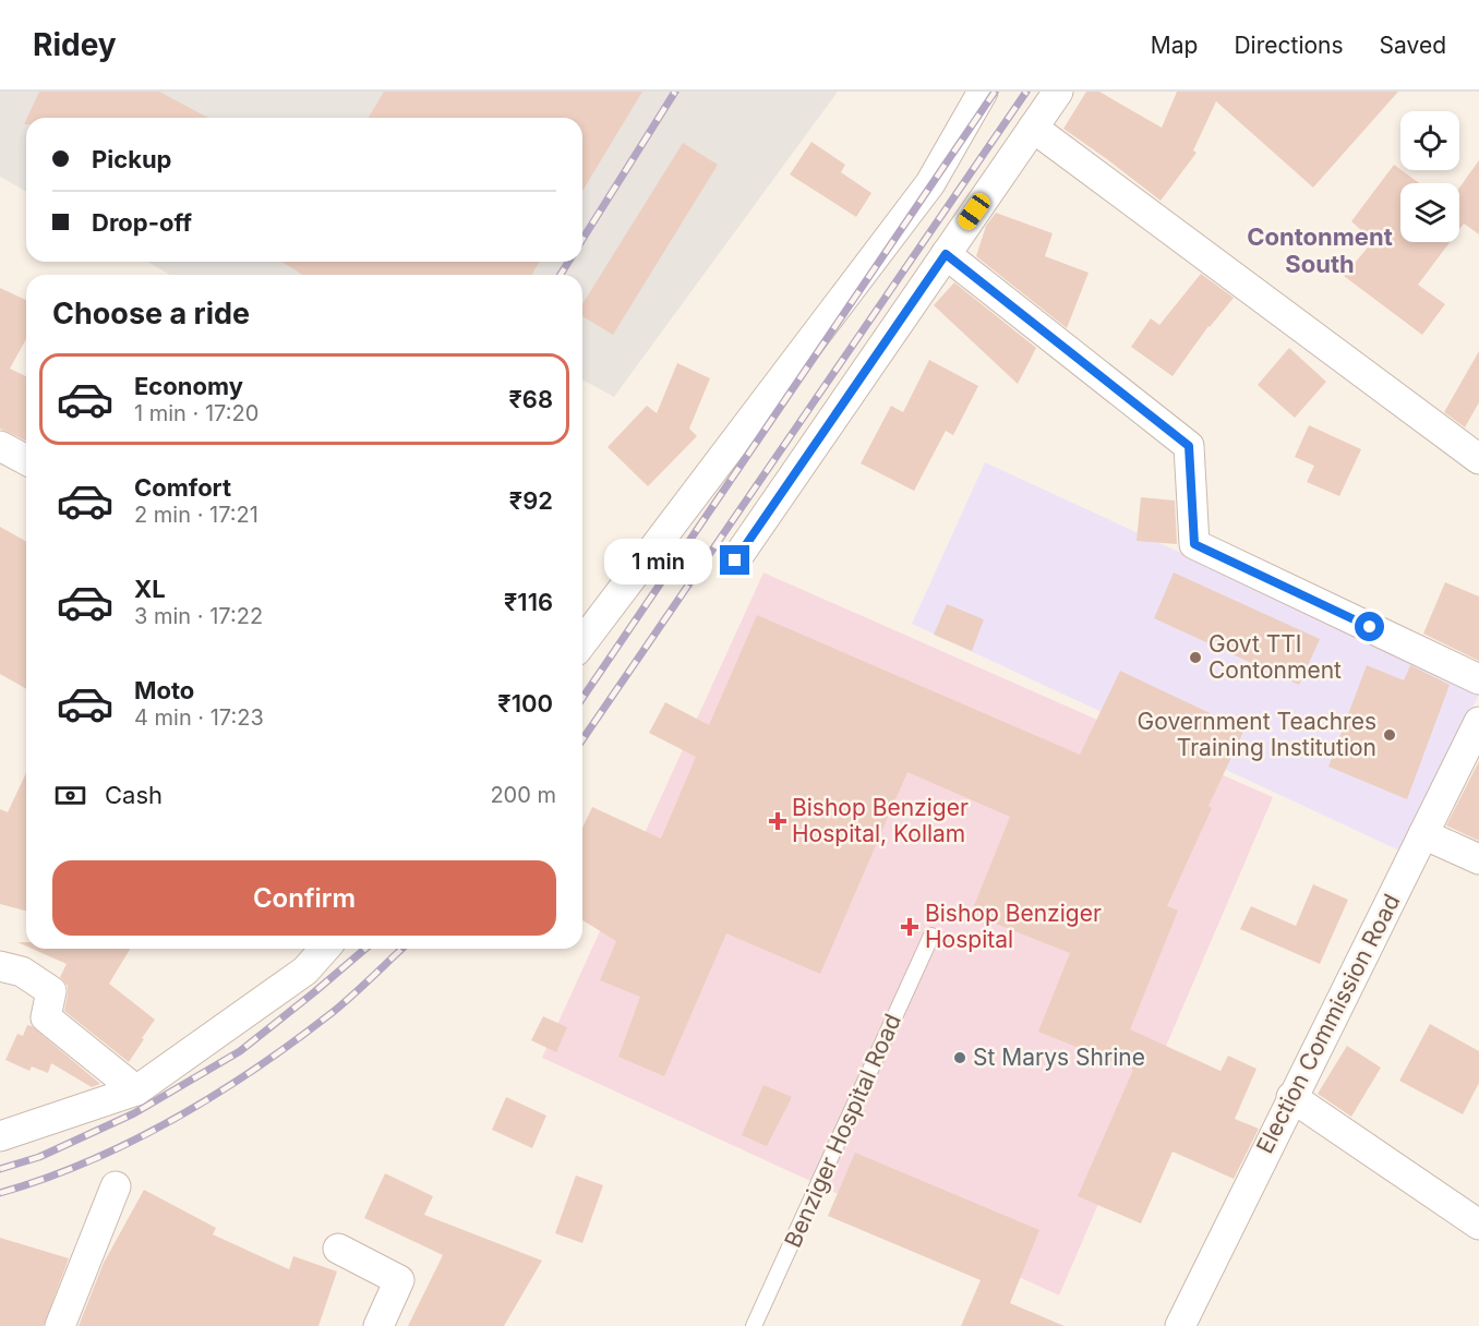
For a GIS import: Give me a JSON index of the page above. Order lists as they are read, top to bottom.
{
  "streets": {
    "street": ["Election Commission Road"],
    "lane": ["Benziger Hospital Road"]
  },
  "districts": ["Contonment South"],
  "places": {
    "other": ["Govt TTI Contonment", "Government Teachres Training Institution", "St Marys Shrine"],
    "health": ["Bishop Benziger Hospital, Kollam", "Bishop Benziger Hospital"]
  },
  "page": {
    "header": "Ridey",
    "nav": ["Map", "Directions", "Saved"],
    "banner": ["Pickup", "Drop-off"],
    "heading": "Choose a ride",
    "list": [
      {
        "name": "Economy",
        "note": "1 min · 17:20",
        "value": "₹68"
      },
      {
        "name": "Comfort",
        "note": "2 min · 17:21",
        "value": "₹92"
      },
      {
        "name": "XL",
        "note": "3 min · 17:22",
        "value": "₹116"
      },
      {
        "name": "Moto",
        "note": "4 min · 17:23",
        "value": "₹100"
      }
    ],
    "bubble": "1 min",
    "pay": ["Cash", "200 m"],
    "buttons": "Confirm"
  }
}
